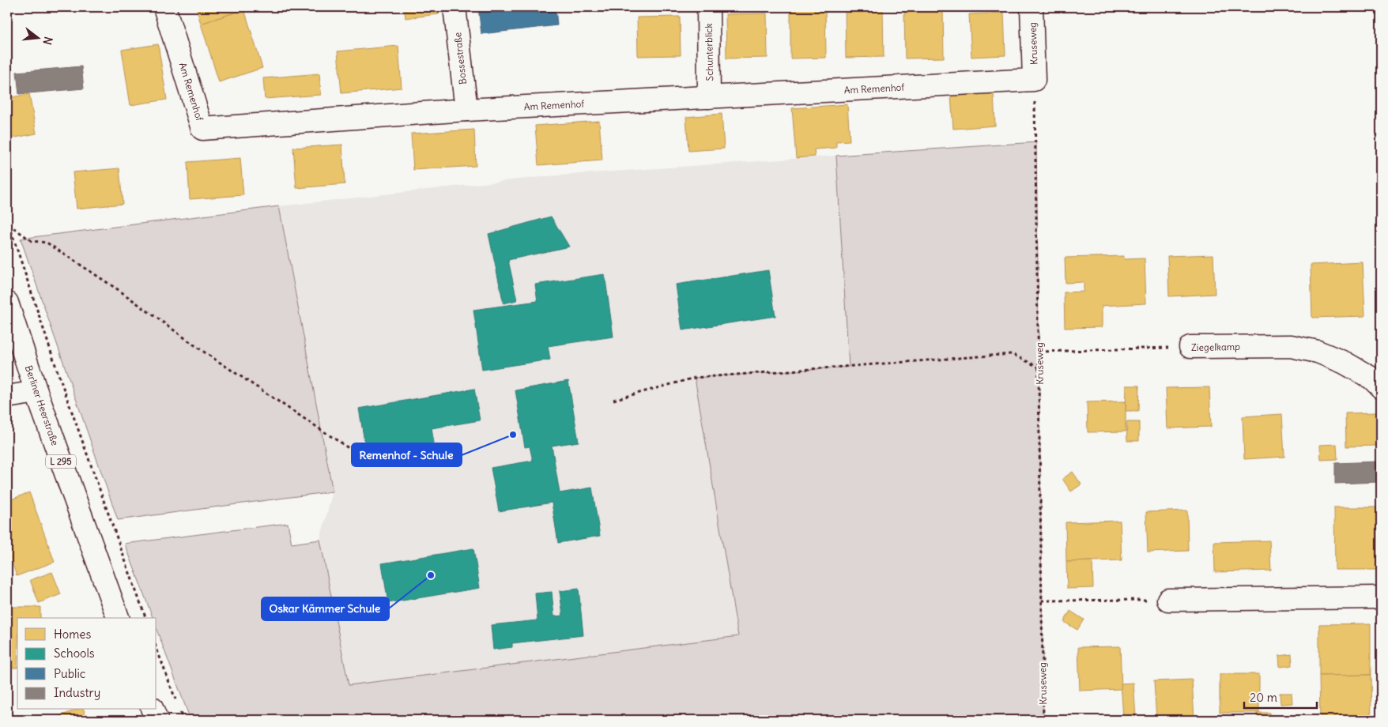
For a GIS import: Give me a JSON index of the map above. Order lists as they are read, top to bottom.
{
  "streets": {
    "street": [
      "Kruseweg",
      "Schunterblick",
      "Bossestraße",
      "Am Remenhof",
      "Ziegelkamp",
      "Berliner Heerstraße",
      "L 295"
    ]
  },
  "crossings": [
    ["Kruseweg", "Am Remenhof"],
    ["Kruseweg", "Ziegelkamp"],
    ["Schunterblick", "Am Remenhof"],
    ["Bossestraße", "Am Remenhof"]
  ],
  "places": ["Remenhof - Schule", "Oskar Kämmer Schule"],
  "legend": [
    "Homes",
    "Schools",
    "Public",
    "Industry"
  ],
  "scale_bar": "20 m",
  "north": "right"
}
